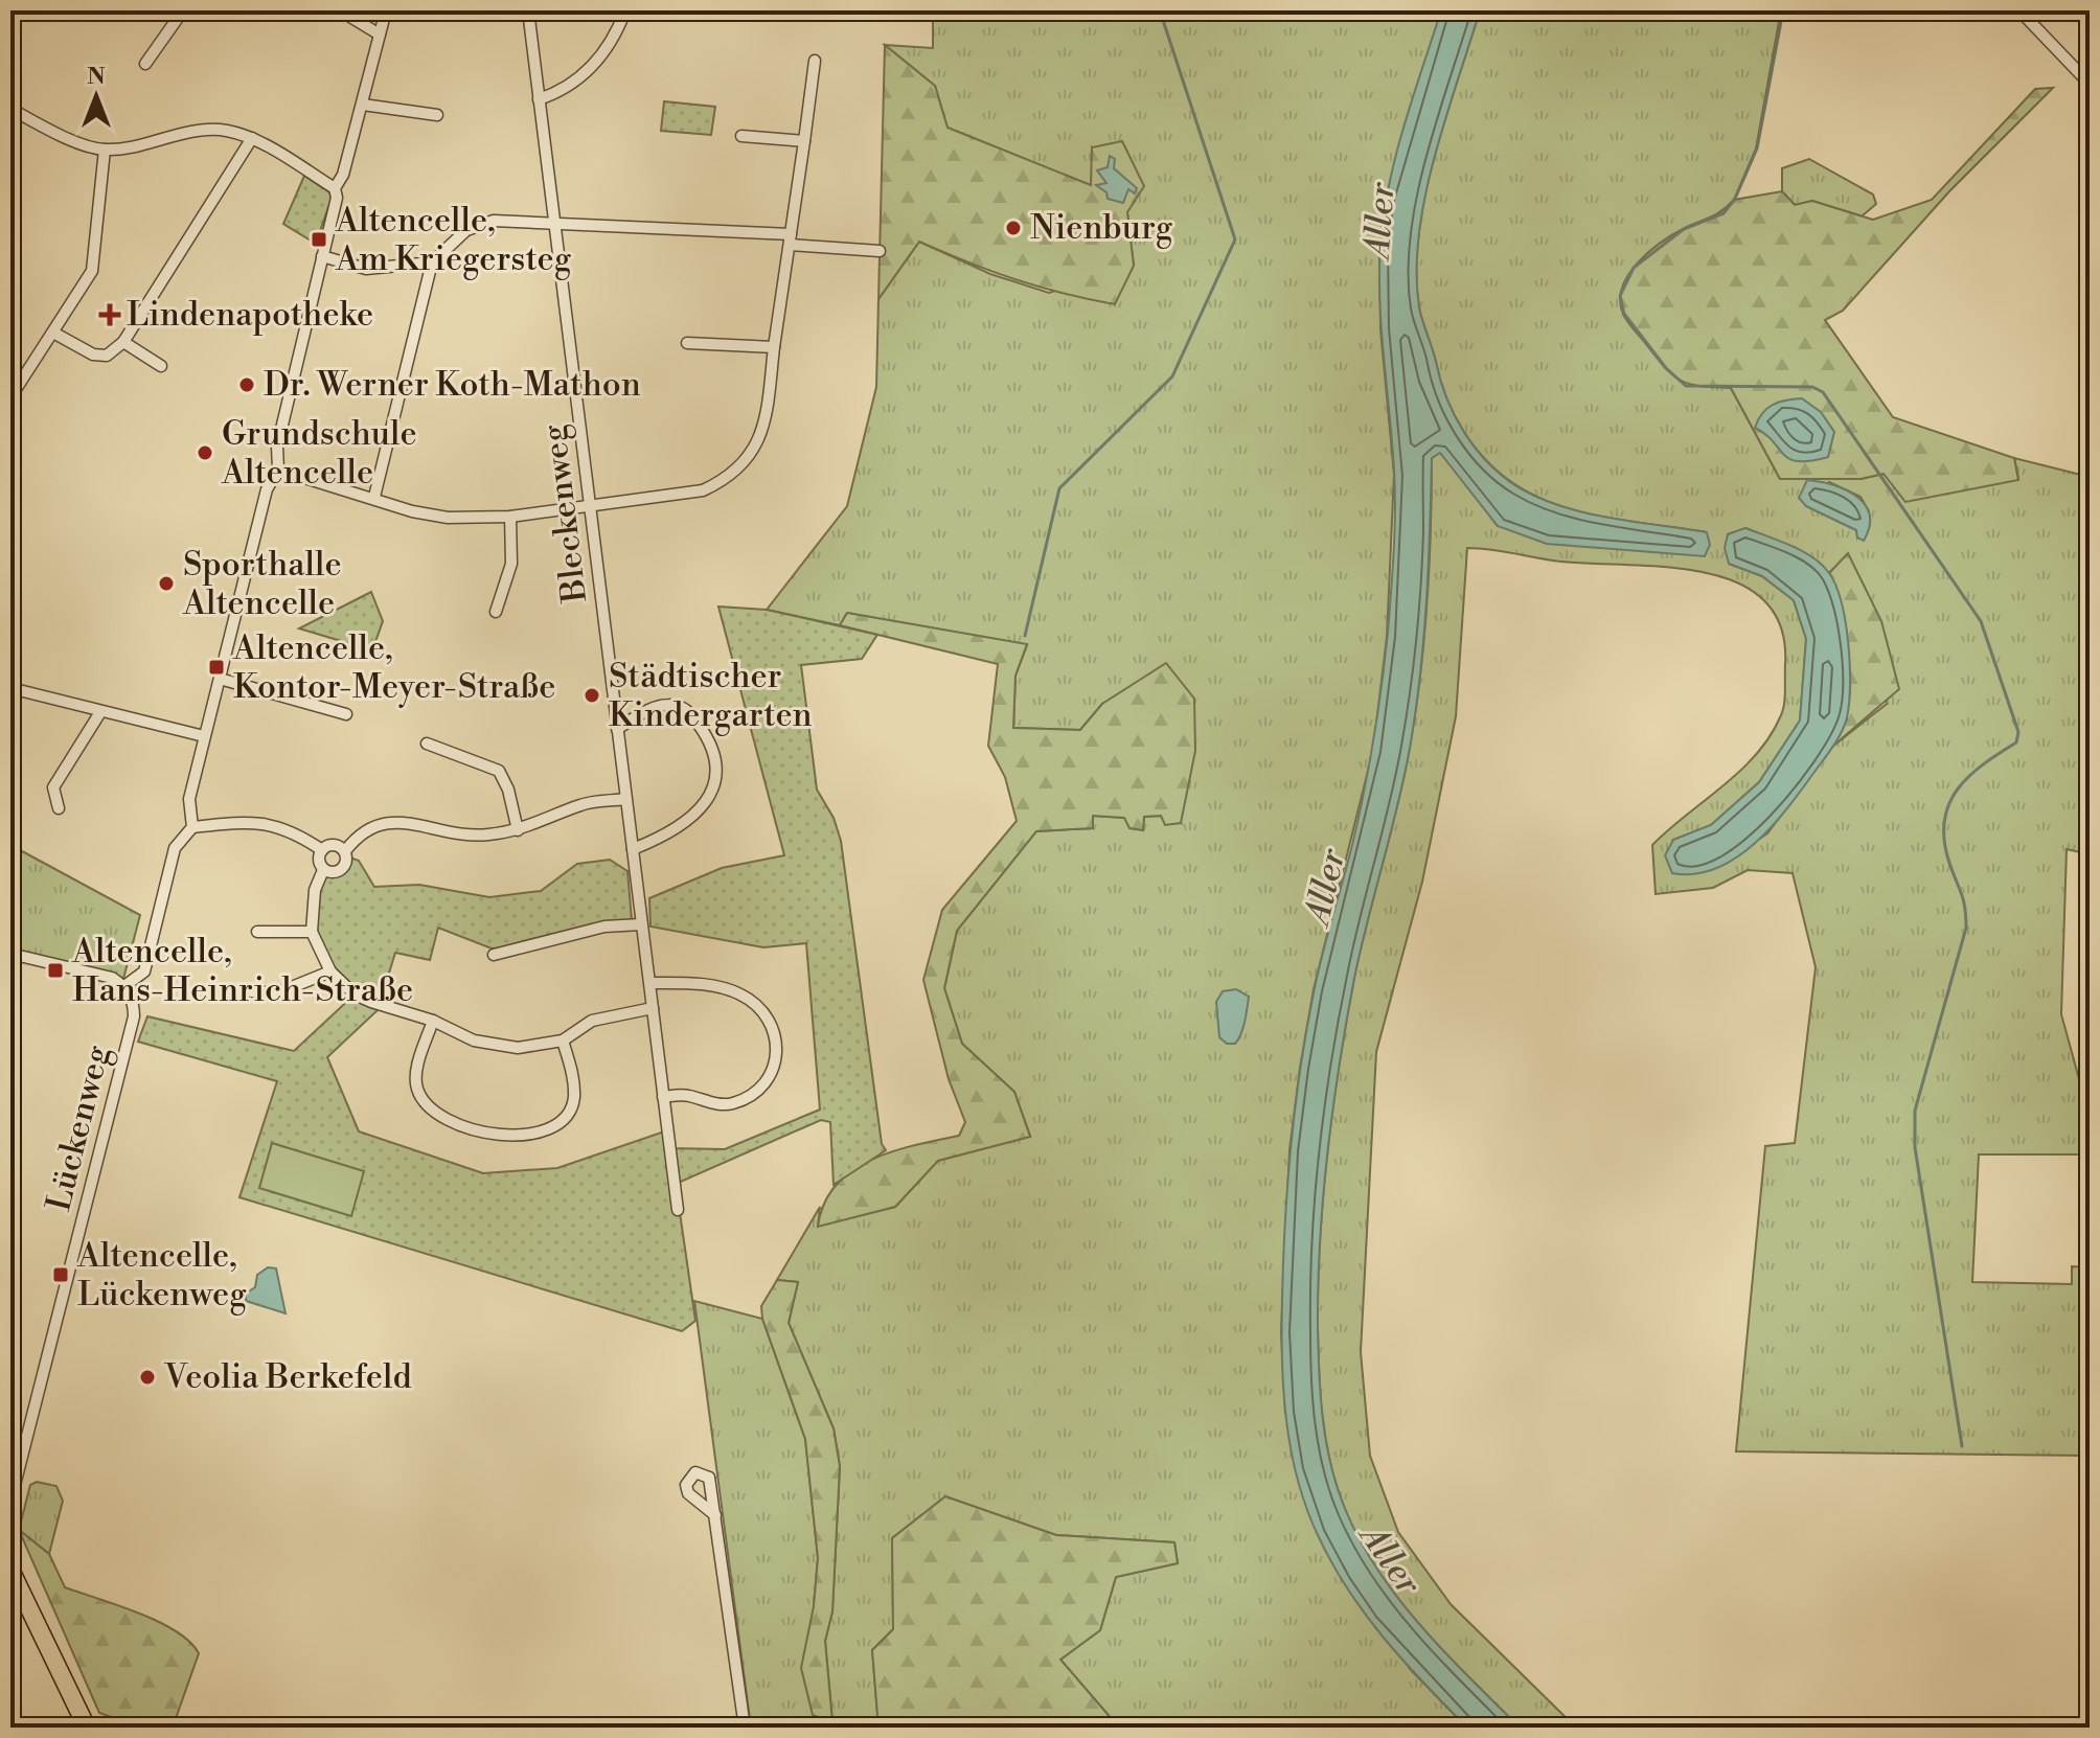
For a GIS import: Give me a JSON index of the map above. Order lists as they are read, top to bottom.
{
  "streets": {
    "street": ["Bleckenweg", "Lückenweg"]
  },
  "water": ["Aller"],
  "places": {
    "other": [
      "Nienburg",
      "Dr. Werner Koth-Mathon",
      "Grundschule Altencelle",
      "Sporthalle Altencelle",
      "Städtischer Kindergarten",
      "Veolia Berkefeld"
    ],
    "transit": [
      "Altencelle, Am Kriegersteg",
      "Altencelle, Kontor-Meyer-Straße",
      "Altencelle, Hans-Heinrich-Straße",
      "Altencelle, Lückenweg"
    ],
    "health": ["Lindenapotheke"]
  },
  "north": "top"
}
